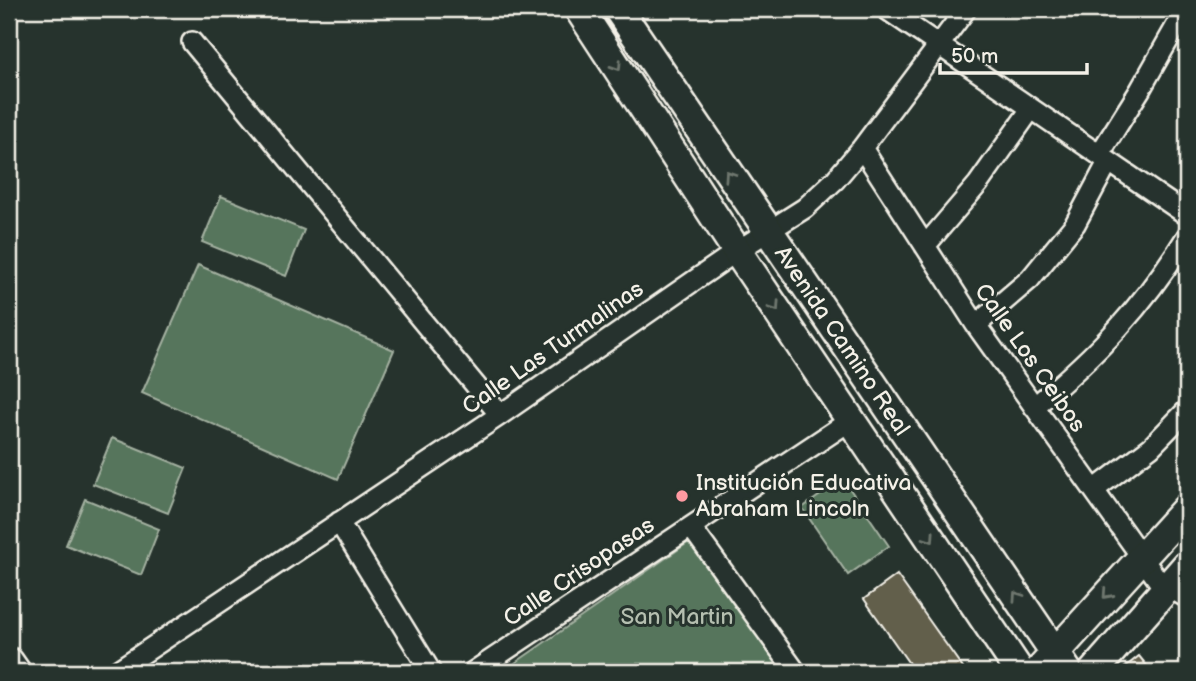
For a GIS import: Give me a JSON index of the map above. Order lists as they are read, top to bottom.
{
  "streets": {
    "street": [
      "Avenida Camino Real",
      "Calle Las Turmalinas",
      "Calle Los Ceibos",
      "Calle Crisopasas"
    ]
  },
  "crossings": [
    ["Avenida Camino Real", "Calle Las Turmalinas"],
    ["Avenida Camino Real", "Calle Crisopasas"],
    ["Calle Las Turmalinas", "Calle Los Ceibos"]
  ],
  "parks": ["San Martin"],
  "places": ["Institución Educativa Abraham Lincoln"],
  "scale_bar": "50 m"
}
